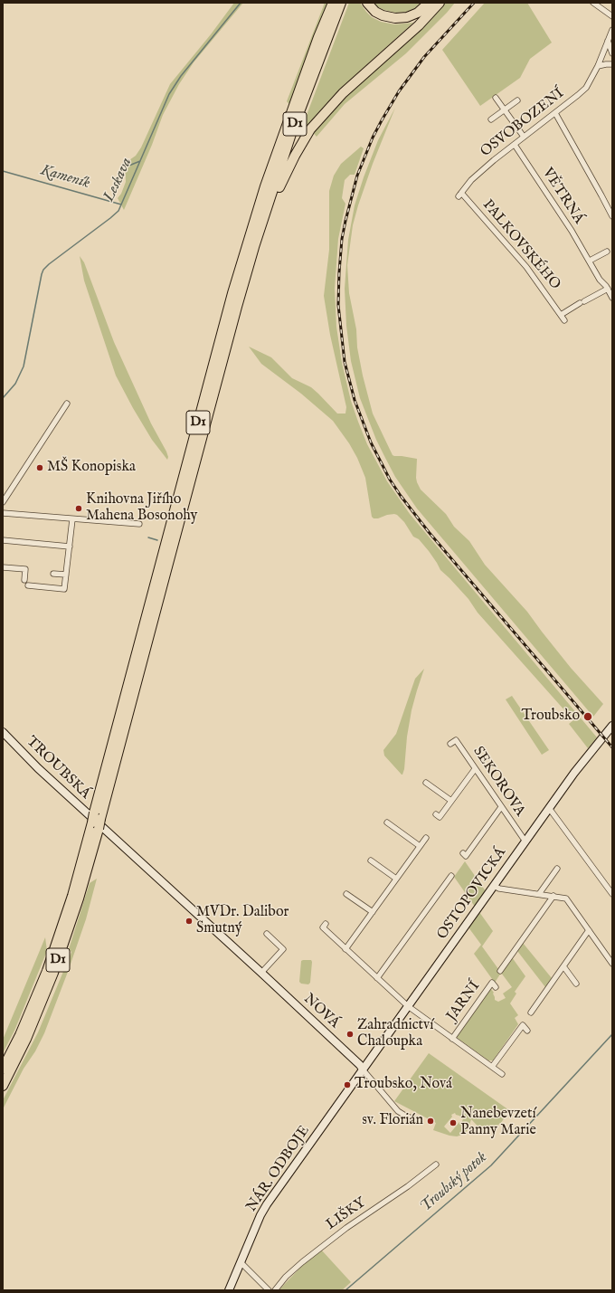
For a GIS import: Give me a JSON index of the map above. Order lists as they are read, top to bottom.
{
  "streets": {
    "highway": ["D1"],
    "street": [
      "OSVOBOZENÍ",
      "VĚTRNÁ",
      "PALKOVSKÉHO",
      "TROUBSKÁ",
      "SEKOROVA",
      "OSTOPOVICKÁ",
      "JARNÍ",
      "NOVÁ",
      "NÁR. ODBOJE",
      "LIŠKY"
    ]
  },
  "crossings": [
    ["OSVOBOZENÍ", "VĚTRNÁ"],
    ["OSVOBOZENÍ", "PALKOVSKÉHO"],
    ["D1", "TROUBSKÁ"],
    ["TROUBSKÁ", "NOVÁ"],
    ["SEKOROVA", "OSTOPOVICKÁ"],
    ["OSTOPOVICKÁ", "NOVÁ"],
    ["OSTOPOVICKÁ", "NÁR. ODBOJE"],
    ["NOVÁ", "NÁR. ODBOJE"]
  ],
  "water": ["Kameník", "Leskava", "Troubský potok"],
  "places": [
    "MŠ Konopiska",
    "Knihovna Jiřího Mahena Bosonohy",
    "Troubsko",
    "MVDr. Dalibor Smutný",
    "Zahradnictví Chaloupka",
    "Troubsko, Nová",
    "sv. Florián",
    "Nanebevzetí Panny Marie"
  ]
}
